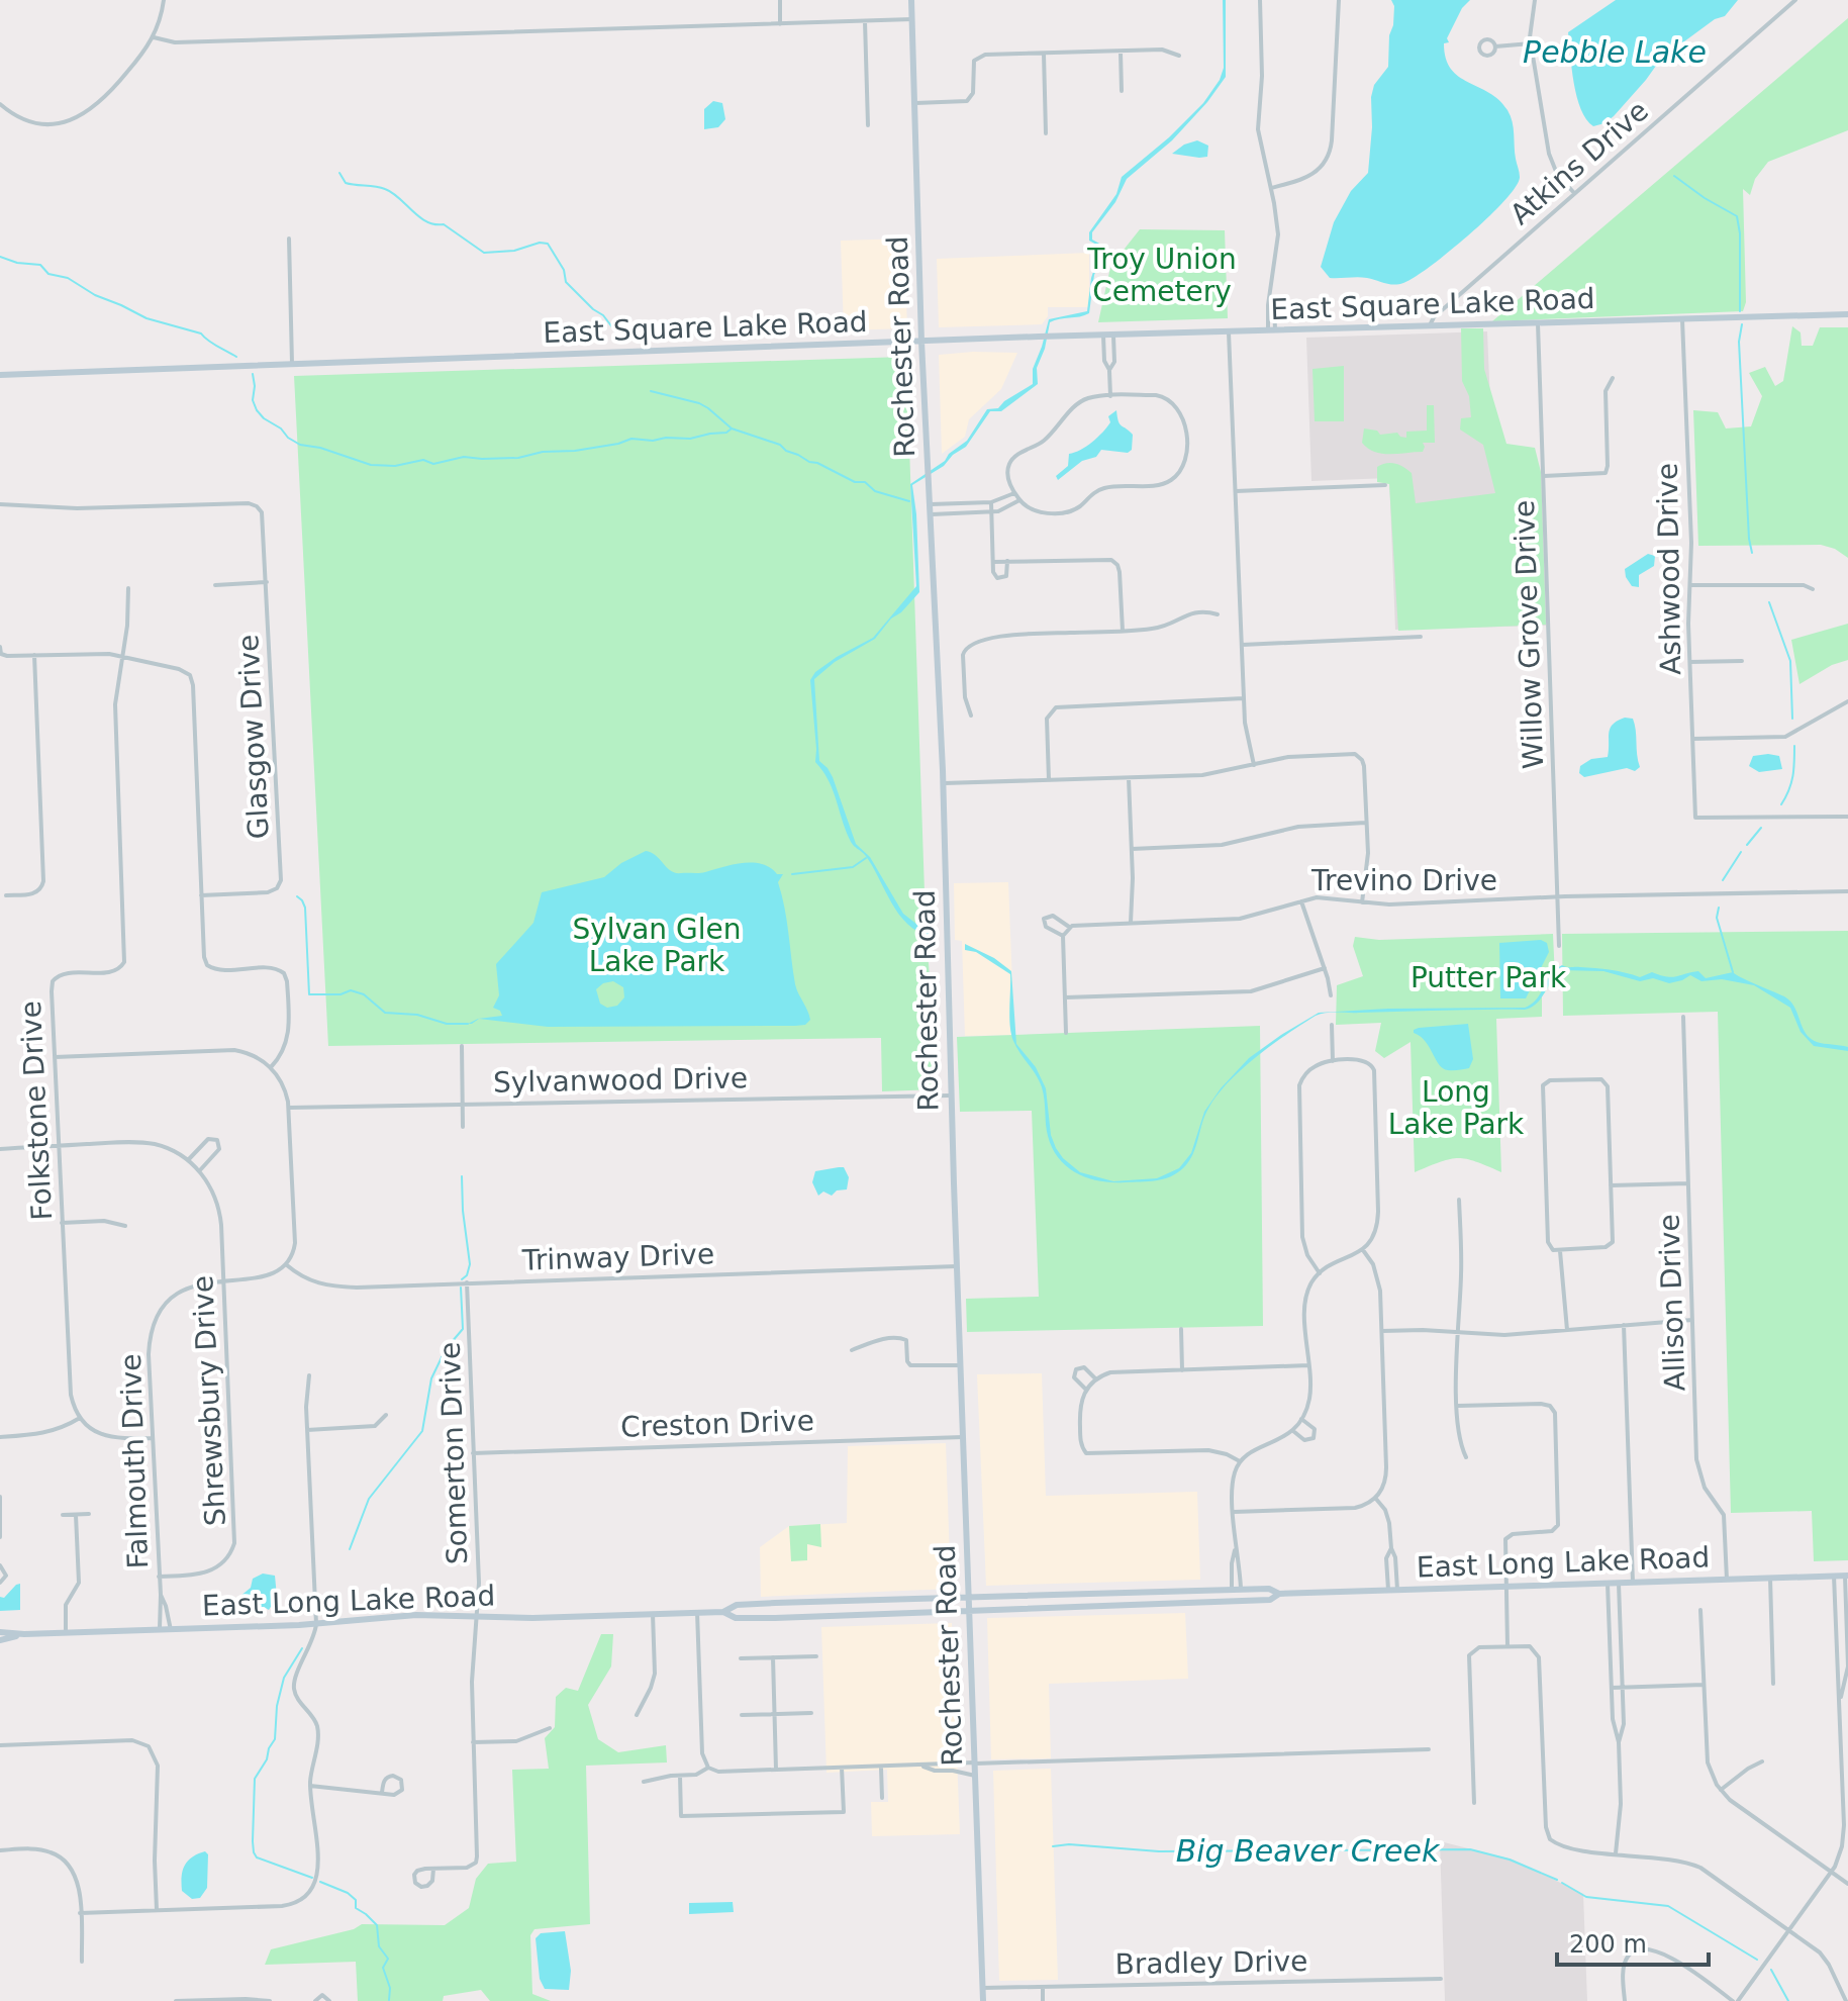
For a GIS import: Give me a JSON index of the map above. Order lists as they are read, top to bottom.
{
  "streets": {
    "main road": ["East Square Lake Road", "Rochester Road", "East Long Lake Road"],
    "street": [
      "Atkins Drive",
      "Ashwood Drive",
      "Willow Grove Drive",
      "Glasgow Drive",
      "Trevino Drive",
      "Sylvanwood Drive",
      "Folkstone Drive",
      "Trinway Drive",
      "Allison Drive",
      "Shrewsbury Drive",
      "Creston Drive",
      "Somerton Drive",
      "Falmouth Drive",
      "Bradley Drive"
    ]
  },
  "crossings": [
    ["Atkins Drive", "East Square Lake Road"],
    ["East Square Lake Road", "Rochester Road"],
    ["East Square Lake Road", "Ashwood Drive"],
    ["East Square Lake Road", "Willow Grove Drive"],
    ["Rochester Road", "Sylvanwood Drive"],
    ["Rochester Road", "Trinway Drive"],
    ["Rochester Road", "Creston Drive"],
    ["Rochester Road", "East Long Lake Road"],
    ["Rochester Road", "Bradley Drive"],
    ["Willow Grove Drive", "Trevino Drive"],
    ["Folkstone Drive", "Shrewsbury Drive"],
    ["Trinway Drive", "Somerton Drive"],
    ["Trinway Drive", "Falmouth Drive"],
    ["Allison Drive", "East Long Lake Road"],
    ["Shrewsbury Drive", "Falmouth Drive"],
    ["Creston Drive", "Somerton Drive"],
    ["Somerton Drive", "East Long Lake Road"],
    ["Falmouth Drive", "East Long Lake Road"]
  ],
  "water": ["Pebble Lake", "Big Beaver Creek"],
  "parks": [
    "Troy Union Cemetery",
    "Sylvan Glen Lake Park",
    "Putter Park",
    "Long Lake Park"
  ],
  "scale_bar": "200 m"
}
